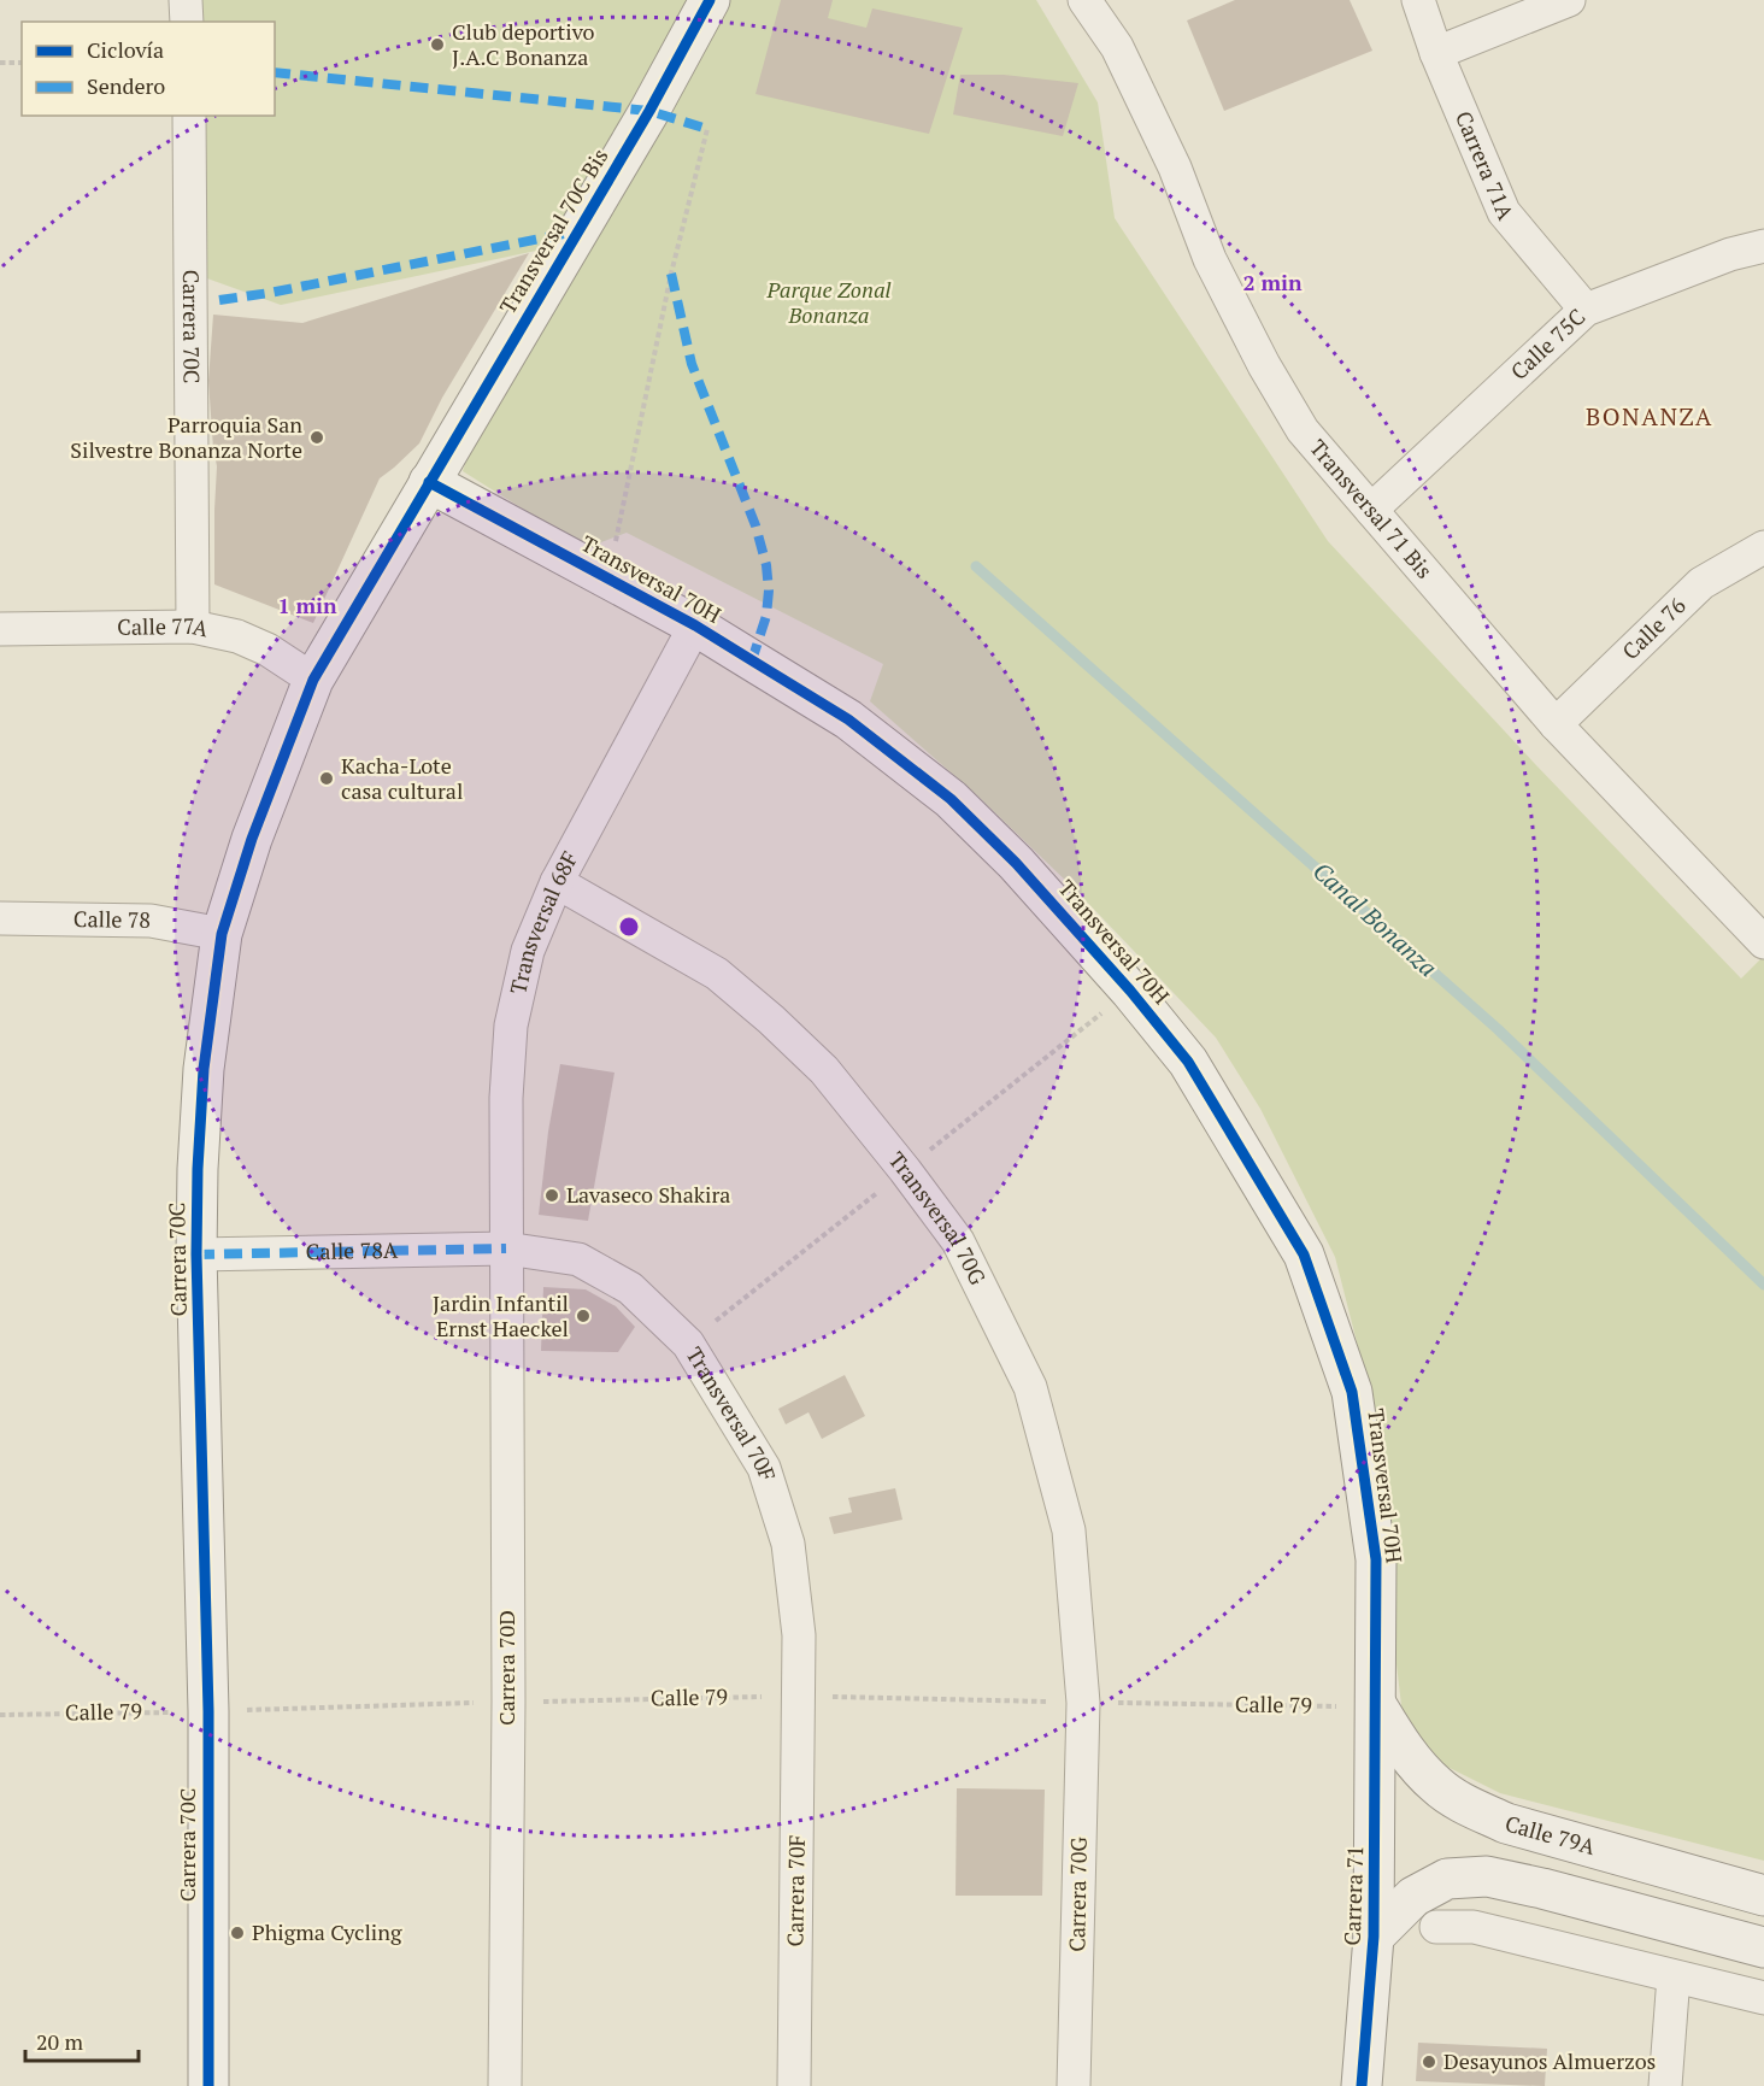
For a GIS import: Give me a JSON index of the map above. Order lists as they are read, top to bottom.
{
  "streets": {
    "street": [
      "Carrera 71A",
      "Transversal 70C Bis",
      "Carrera 70C",
      "Calle 75C",
      "Transversal 71 Bis",
      "Transversal 70H",
      "Calle 76",
      "Calle 77A",
      "Calle 78",
      "Transversal 68F",
      "Transversal 70G",
      "Calle 78A",
      "Transversal 70F",
      "Carrera 70D",
      "Calle 79A",
      "Carrera 70F",
      "Carrera 70G",
      "Carrera 71"
    ],
    "path": ["Calle 79"]
  },
  "crossings": [
    ["Carrera 71A", "Calle 75C"],
    ["Transversal 70C Bis", "Carrera 70C"],
    ["Transversal 70C Bis", "Transversal 70H"],
    ["Carrera 70C", "Transversal 70H"],
    ["Carrera 70C", "Calle 77A"],
    ["Carrera 70C", "Calle 78"],
    ["Carrera 70C", "Calle 78A"],
    ["Carrera 70C", "Calle 79"],
    ["Calle 75C", "Transversal 71 Bis"],
    ["Transversal 71 Bis", "Calle 76"],
    ["Transversal 70H", "Transversal 68F"],
    ["Transversal 70H", "Calle 79"],
    ["Transversal 70H", "Calle 79A"],
    ["Transversal 70H", "Carrera 71"],
    ["Transversal 68F", "Transversal 70G"],
    ["Transversal 68F", "Calle 78A"],
    ["Transversal 68F", "Transversal 70F"],
    ["Transversal 68F", "Carrera 70D"],
    ["Transversal 70G", "Calle 79"],
    ["Transversal 70G", "Carrera 70G"],
    ["Calle 78A", "Transversal 70F"],
    ["Calle 78A", "Carrera 70D"],
    ["Transversal 70F", "Carrera 70D"],
    ["Transversal 70F", "Calle 79"],
    ["Transversal 70F", "Carrera 70F"],
    ["Carrera 70D", "Calle 79"],
    ["Calle 79", "Calle 79A"],
    ["Calle 79", "Carrera 70F"],
    ["Calle 79", "Carrera 70G"],
    ["Calle 79", "Carrera 71"],
    ["Calle 79A", "Carrera 71"]
  ],
  "districts": ["BONANZA"],
  "water": ["Canal Bonanza"],
  "parks": ["Parque Zonal Bonanza"],
  "places": [
    "Club deportivo J.A.C Bonanza",
    "Parroquia San Silvestre Bonanza Norte",
    "Kacha-Lote casa cultural",
    "Lavaseco Shakira",
    "Jardin Infantil Ernst Haeckel",
    "Phigma Cycling",
    "Desayunos Almuerzos"
  ],
  "legend": ["Ciclovía", "Sendero"],
  "scale_bar": "20 m",
  "rings": ["2 min", "1 min"]
}
